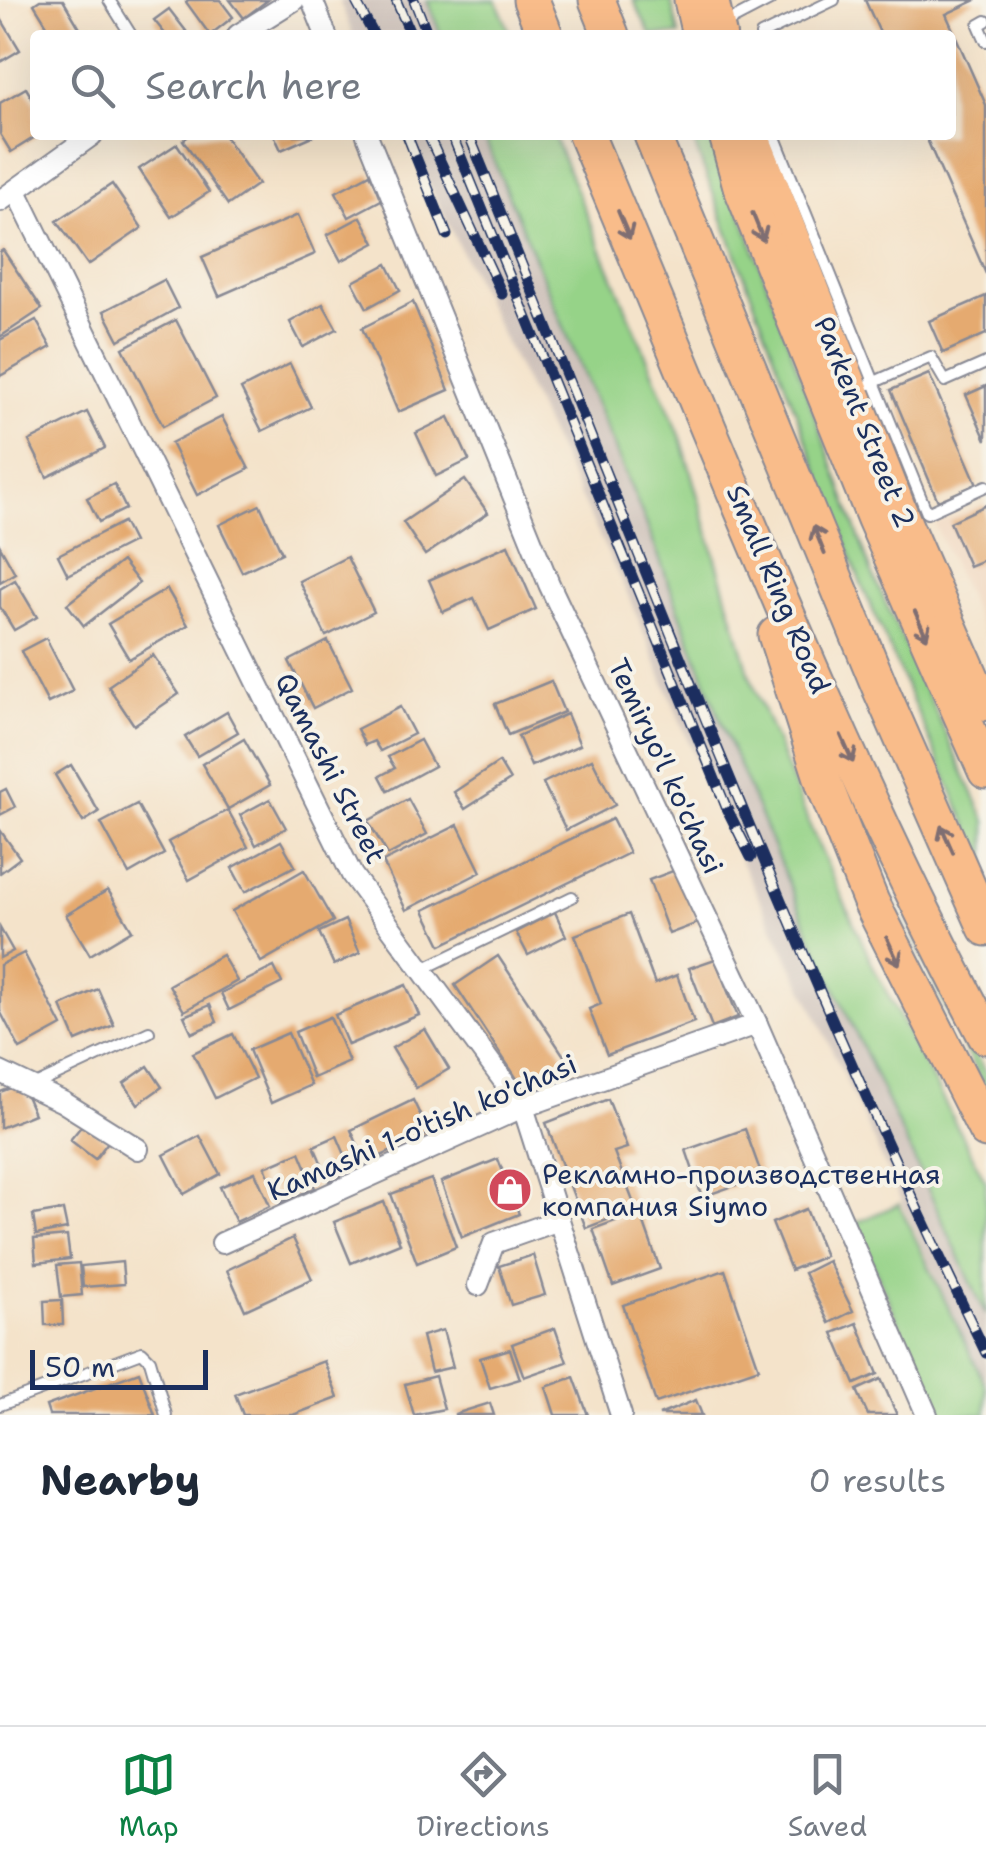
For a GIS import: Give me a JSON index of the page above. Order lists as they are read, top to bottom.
{
  "streets": {
    "highway": ["Small Ring Road"],
    "main road": ["Parkent Street 2"],
    "street": ["Temiryo'l ko'chasi", "Qamashi Street", "Kamashi 1-o'tish ko'chasi"]
  },
  "crossings": [
    ["Temiryo'l ko'chasi", "Kamashi 1-o'tish ko'chasi"],
    ["Qamashi Street", "Kamashi 1-o'tish ko'chasi"]
  ],
  "places": {
    "shop": ["Рекламно-производственная компания Siymo"]
  },
  "scale_bar": "50 m",
  "page": {
    "search": "Search here",
    "scale": "50 m",
    "heading": ["Nearby", "0 results"],
    "nav": ["Map", "Directions", "Saved"]
  }
}
